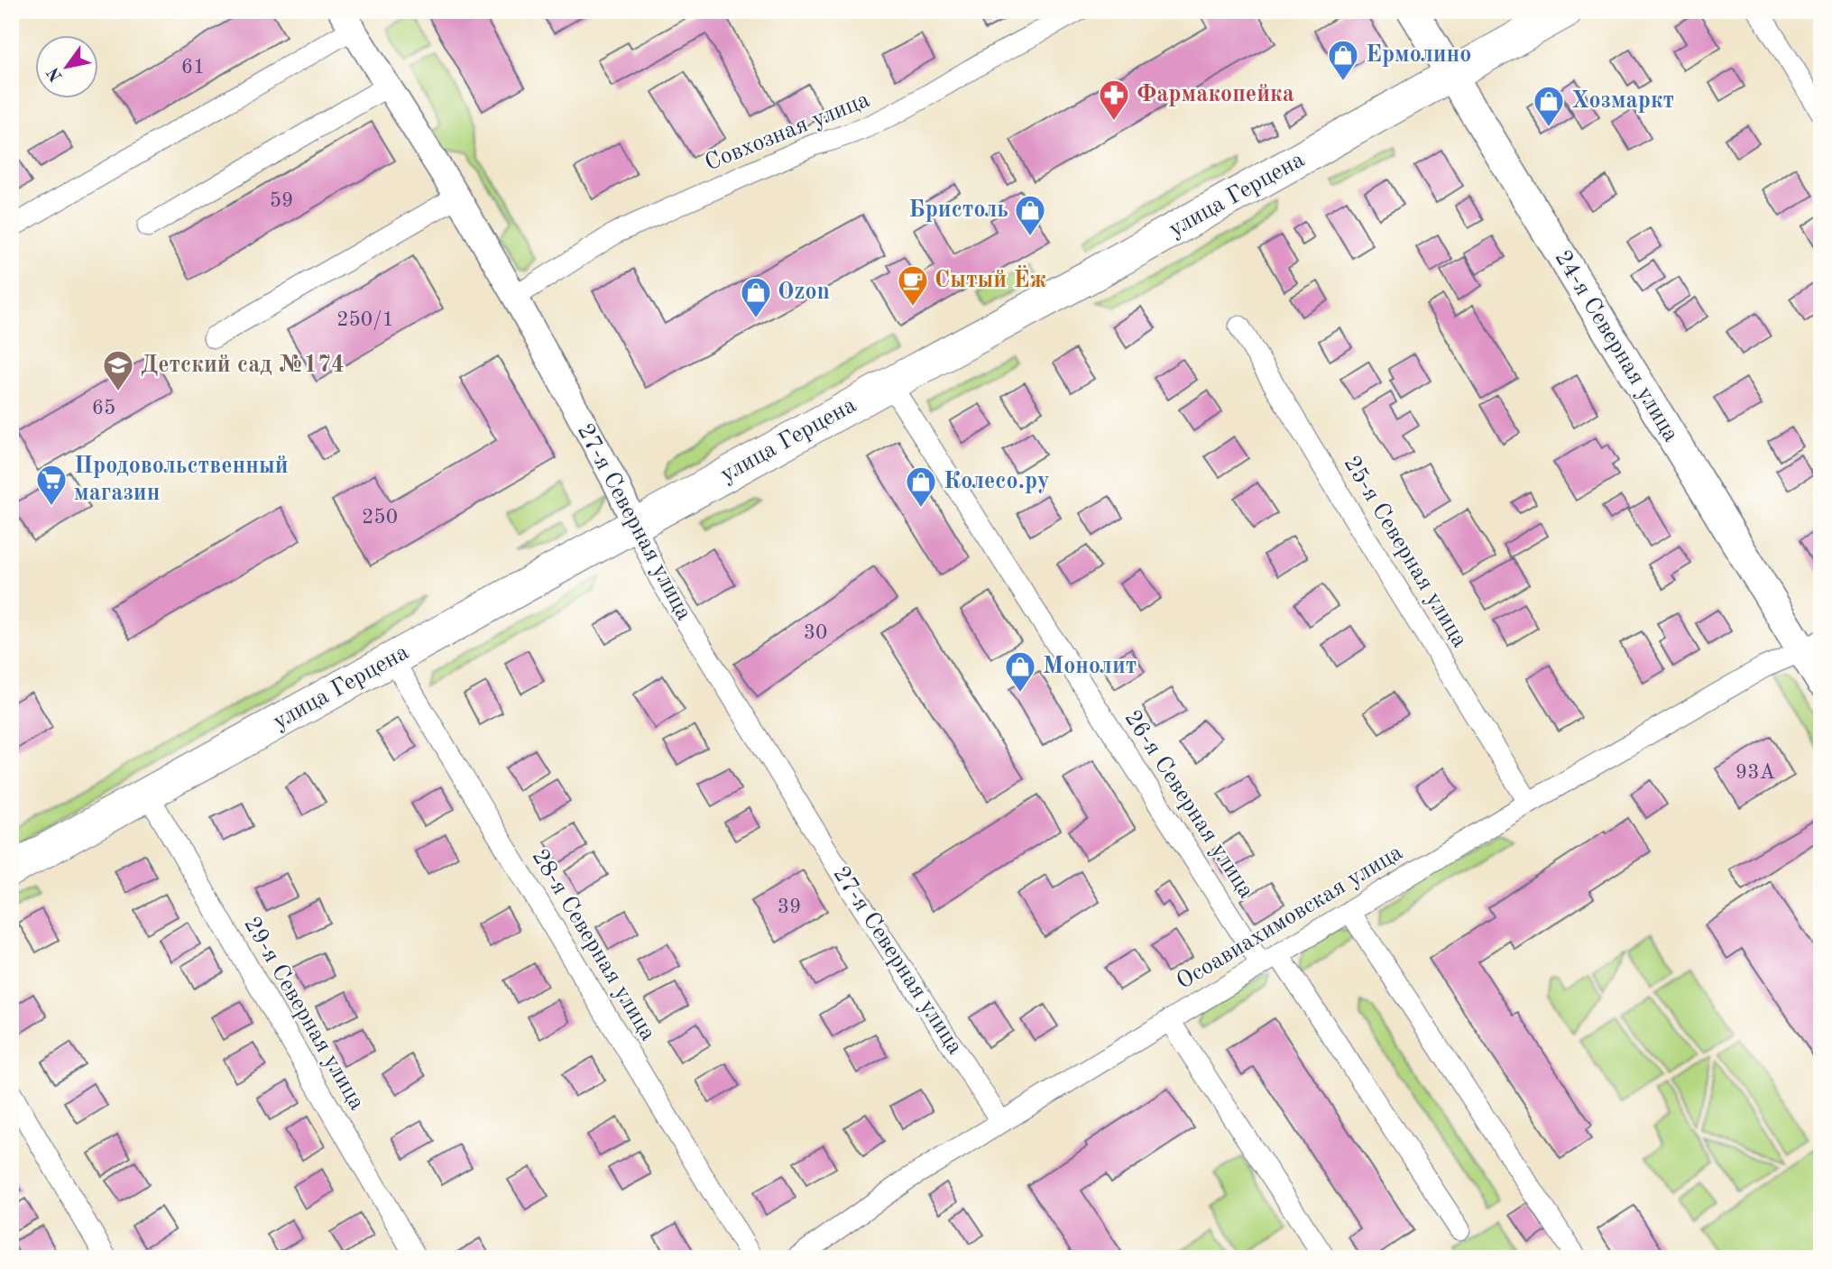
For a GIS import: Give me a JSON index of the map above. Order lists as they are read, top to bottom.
{
  "streets": {
    "main road": ["улица Герцена", "24-я Северная улица"],
    "street": [
      "Совхозная улица",
      "27-я Северная улица",
      "25-я Северная улица",
      "26-я Северная улица",
      "Осоавиахимовская улица",
      "28-я Северная улица",
      "29-я Северная улица"
    ]
  },
  "crossings": [
    ["Совхозная улица", "27-я Северная улица"],
    ["улица Герцена", "24-я Северная улица"],
    ["улица Герцена", "27-я Северная улица"],
    ["улица Герцена", "26-я Северная улица"],
    ["улица Герцена", "28-я Северная улица"],
    ["улица Герцена", "29-я Северная улица"],
    ["24-я Северная улица", "Осоавиахимовская улица"],
    ["27-я Северная улица", "Осоавиахимовская улица"],
    ["25-я Северная улица", "Осоавиахимовская улица"],
    ["26-я Северная улица", "Осоавиахимовская улица"]
  ],
  "places": {
    "shop": [
      "Ермолино",
      "Хозмаркт",
      "Бристоль",
      "Ozon",
      "Колесо.ру",
      "Монолит"
    ],
    "pharmacy": ["Фармакопейка"],
    "cafe": ["Сытый Ёж"],
    "school or university": ["Детский сад №174"],
    "supermarket": ["Продовольственный магазин"]
  },
  "house_numbers": [
    "61",
    "59",
    "250/1",
    "65",
    "250",
    "30",
    "93А",
    "39"
  ],
  "north": "bottom left"
}
